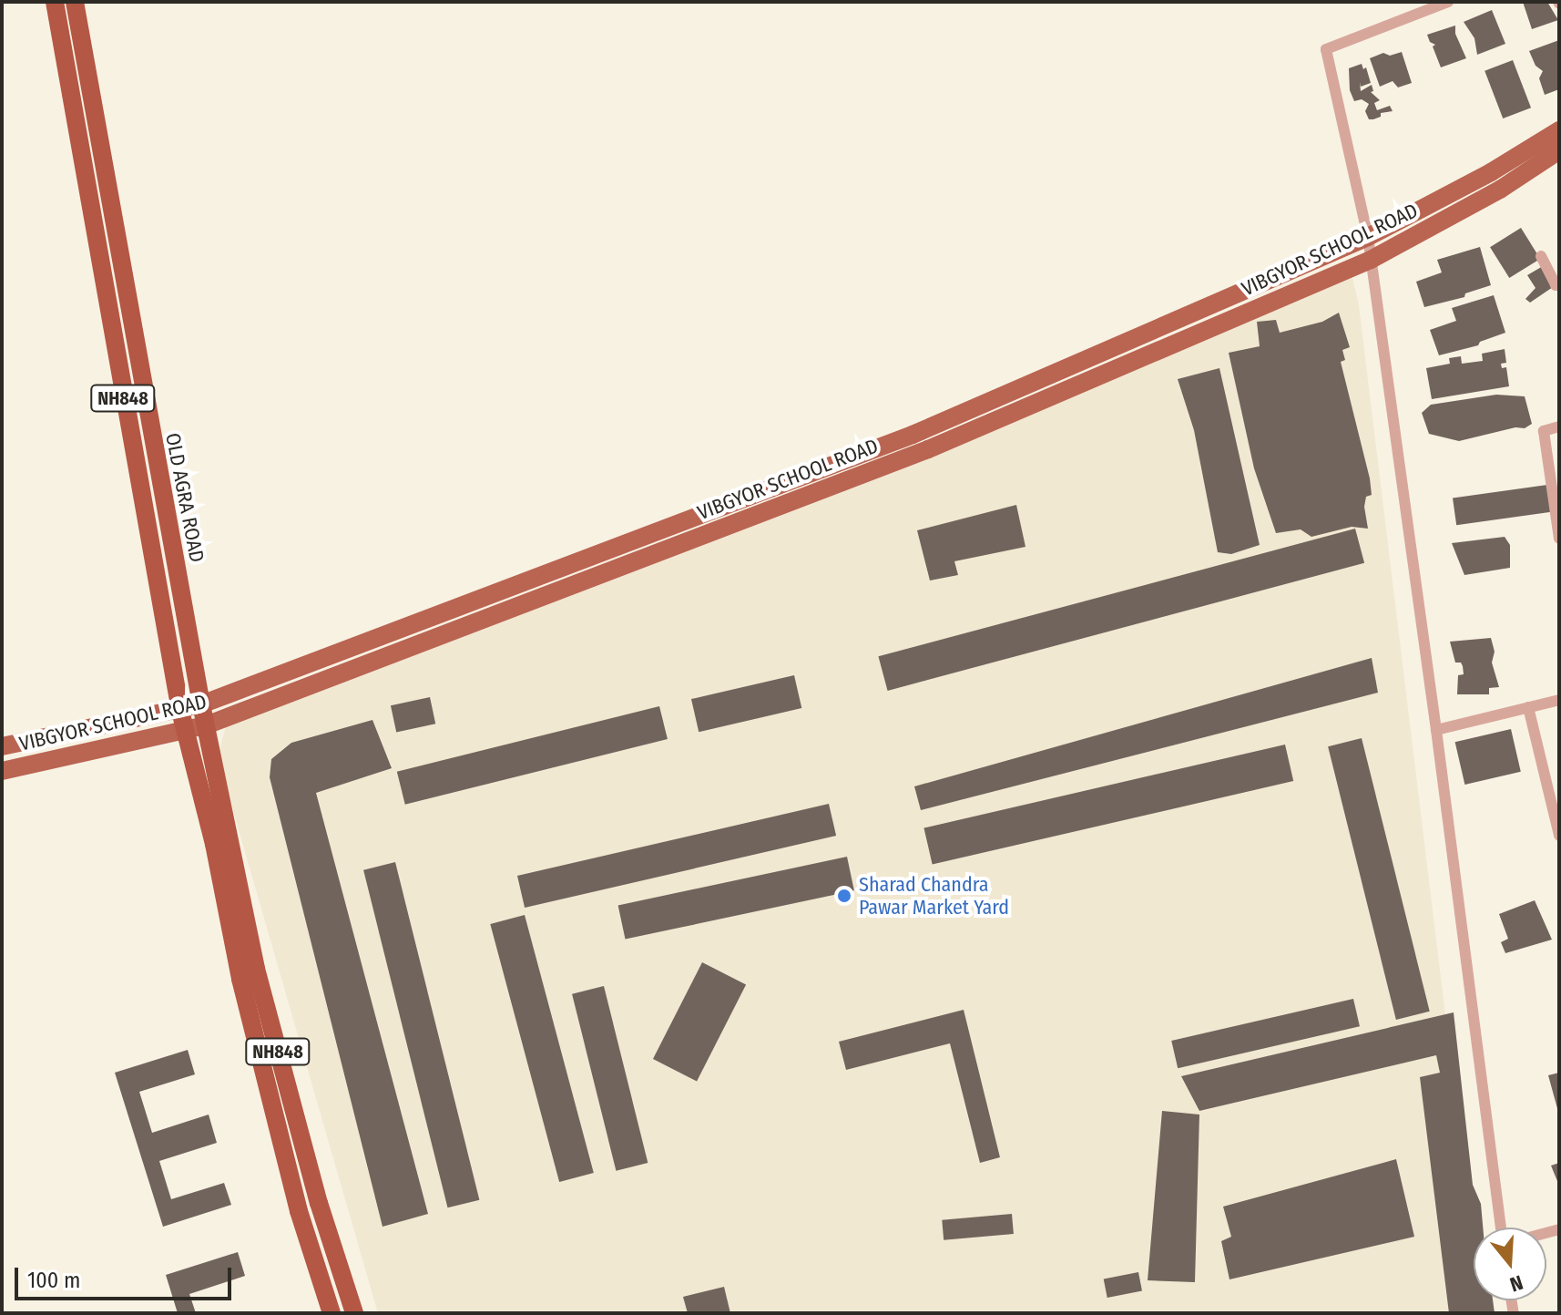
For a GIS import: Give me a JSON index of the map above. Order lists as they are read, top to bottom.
{
  "streets": {
    "highway": ["NH848", "OLD AGRA ROAD"],
    "main road": ["VIBGYOR SCHOOL ROAD"]
  },
  "crossings": [
    ["VIBGYOR SCHOOL ROAD", "NH848"],
    ["VIBGYOR SCHOOL ROAD", "OLD AGRA ROAD"]
  ],
  "places": ["Sharad Chandra Pawar Market Yard"],
  "scale_bar": "100 m",
  "north": "bottom"
}
